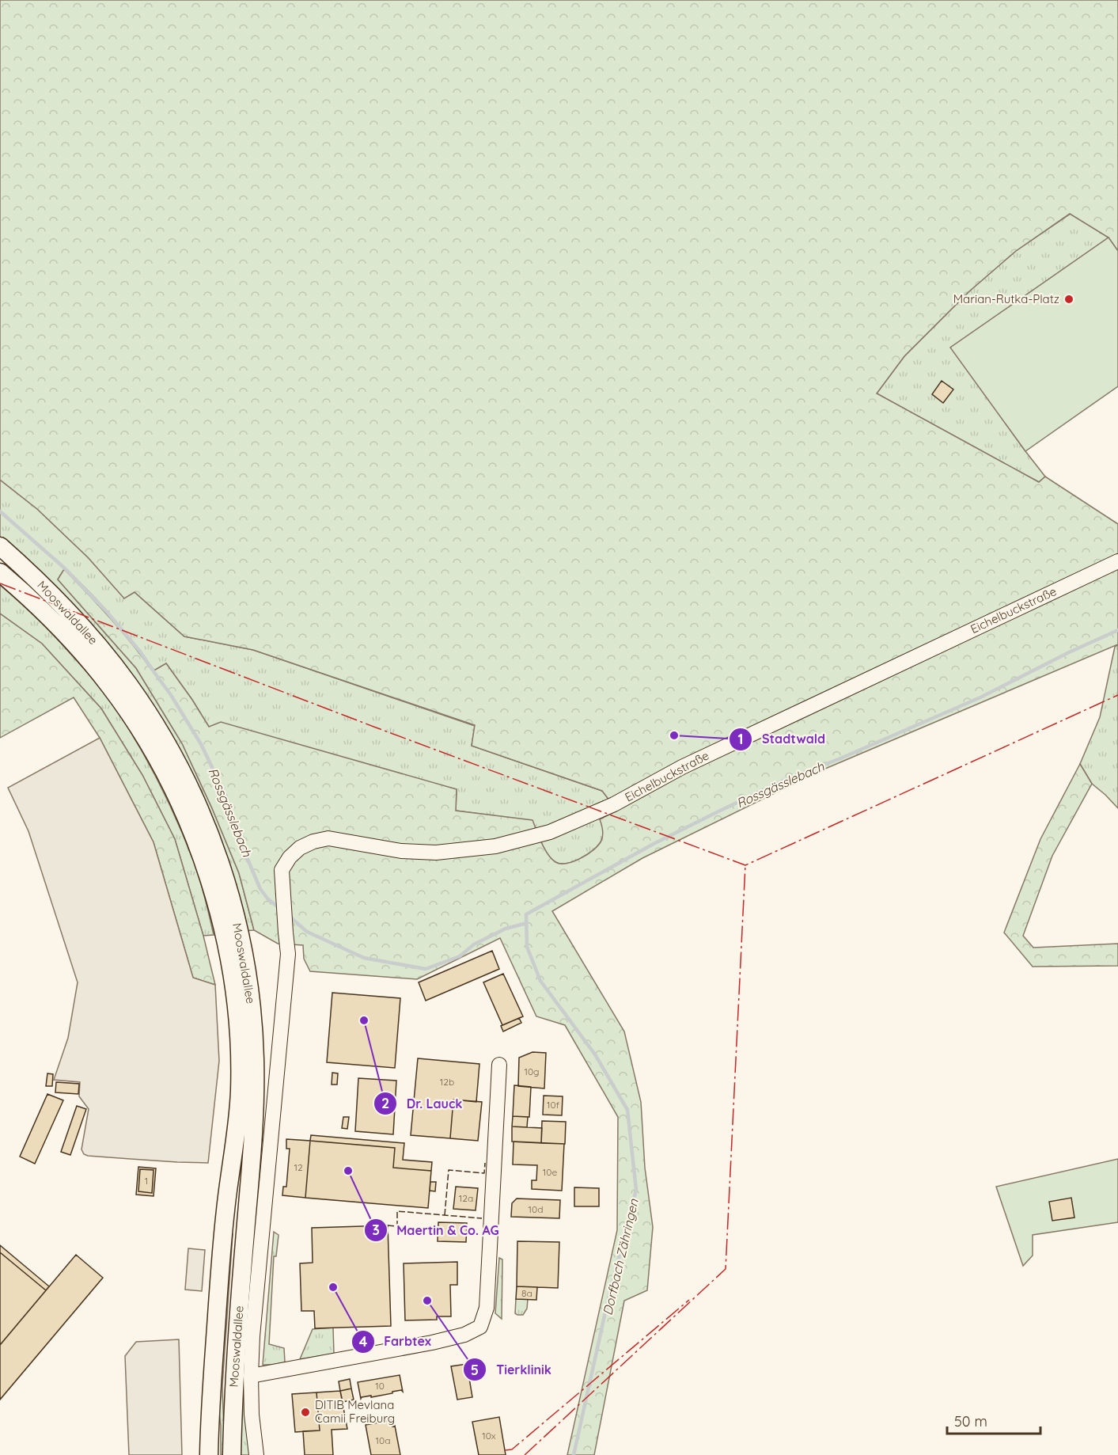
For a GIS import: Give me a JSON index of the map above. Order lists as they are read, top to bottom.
{
  "streets": {
    "main road": ["Mooswaldallee"],
    "street": ["Eichelbuckstraße"]
  },
  "crossings": [
    ["Eichelbuckstraße", "Mooswaldallee"]
  ],
  "water": ["Rossgässlebach", "Dorfbach Zähringen"],
  "places": [
    "Marian-Rutka-Platz",
    "Stadtwald",
    "Dr. Lauck",
    "Maertin & Co. AG",
    "Farbtex",
    "Tierklinik",
    "DITIB Mevlana Camii Freiburg"
  ],
  "house_numbers": [
    "10g",
    "12b",
    "10f",
    "12",
    "10e",
    "1",
    "12a",
    "10d",
    "8a",
    "10",
    "10x",
    "10a"
  ],
  "scale_bar": "50 m"
}
